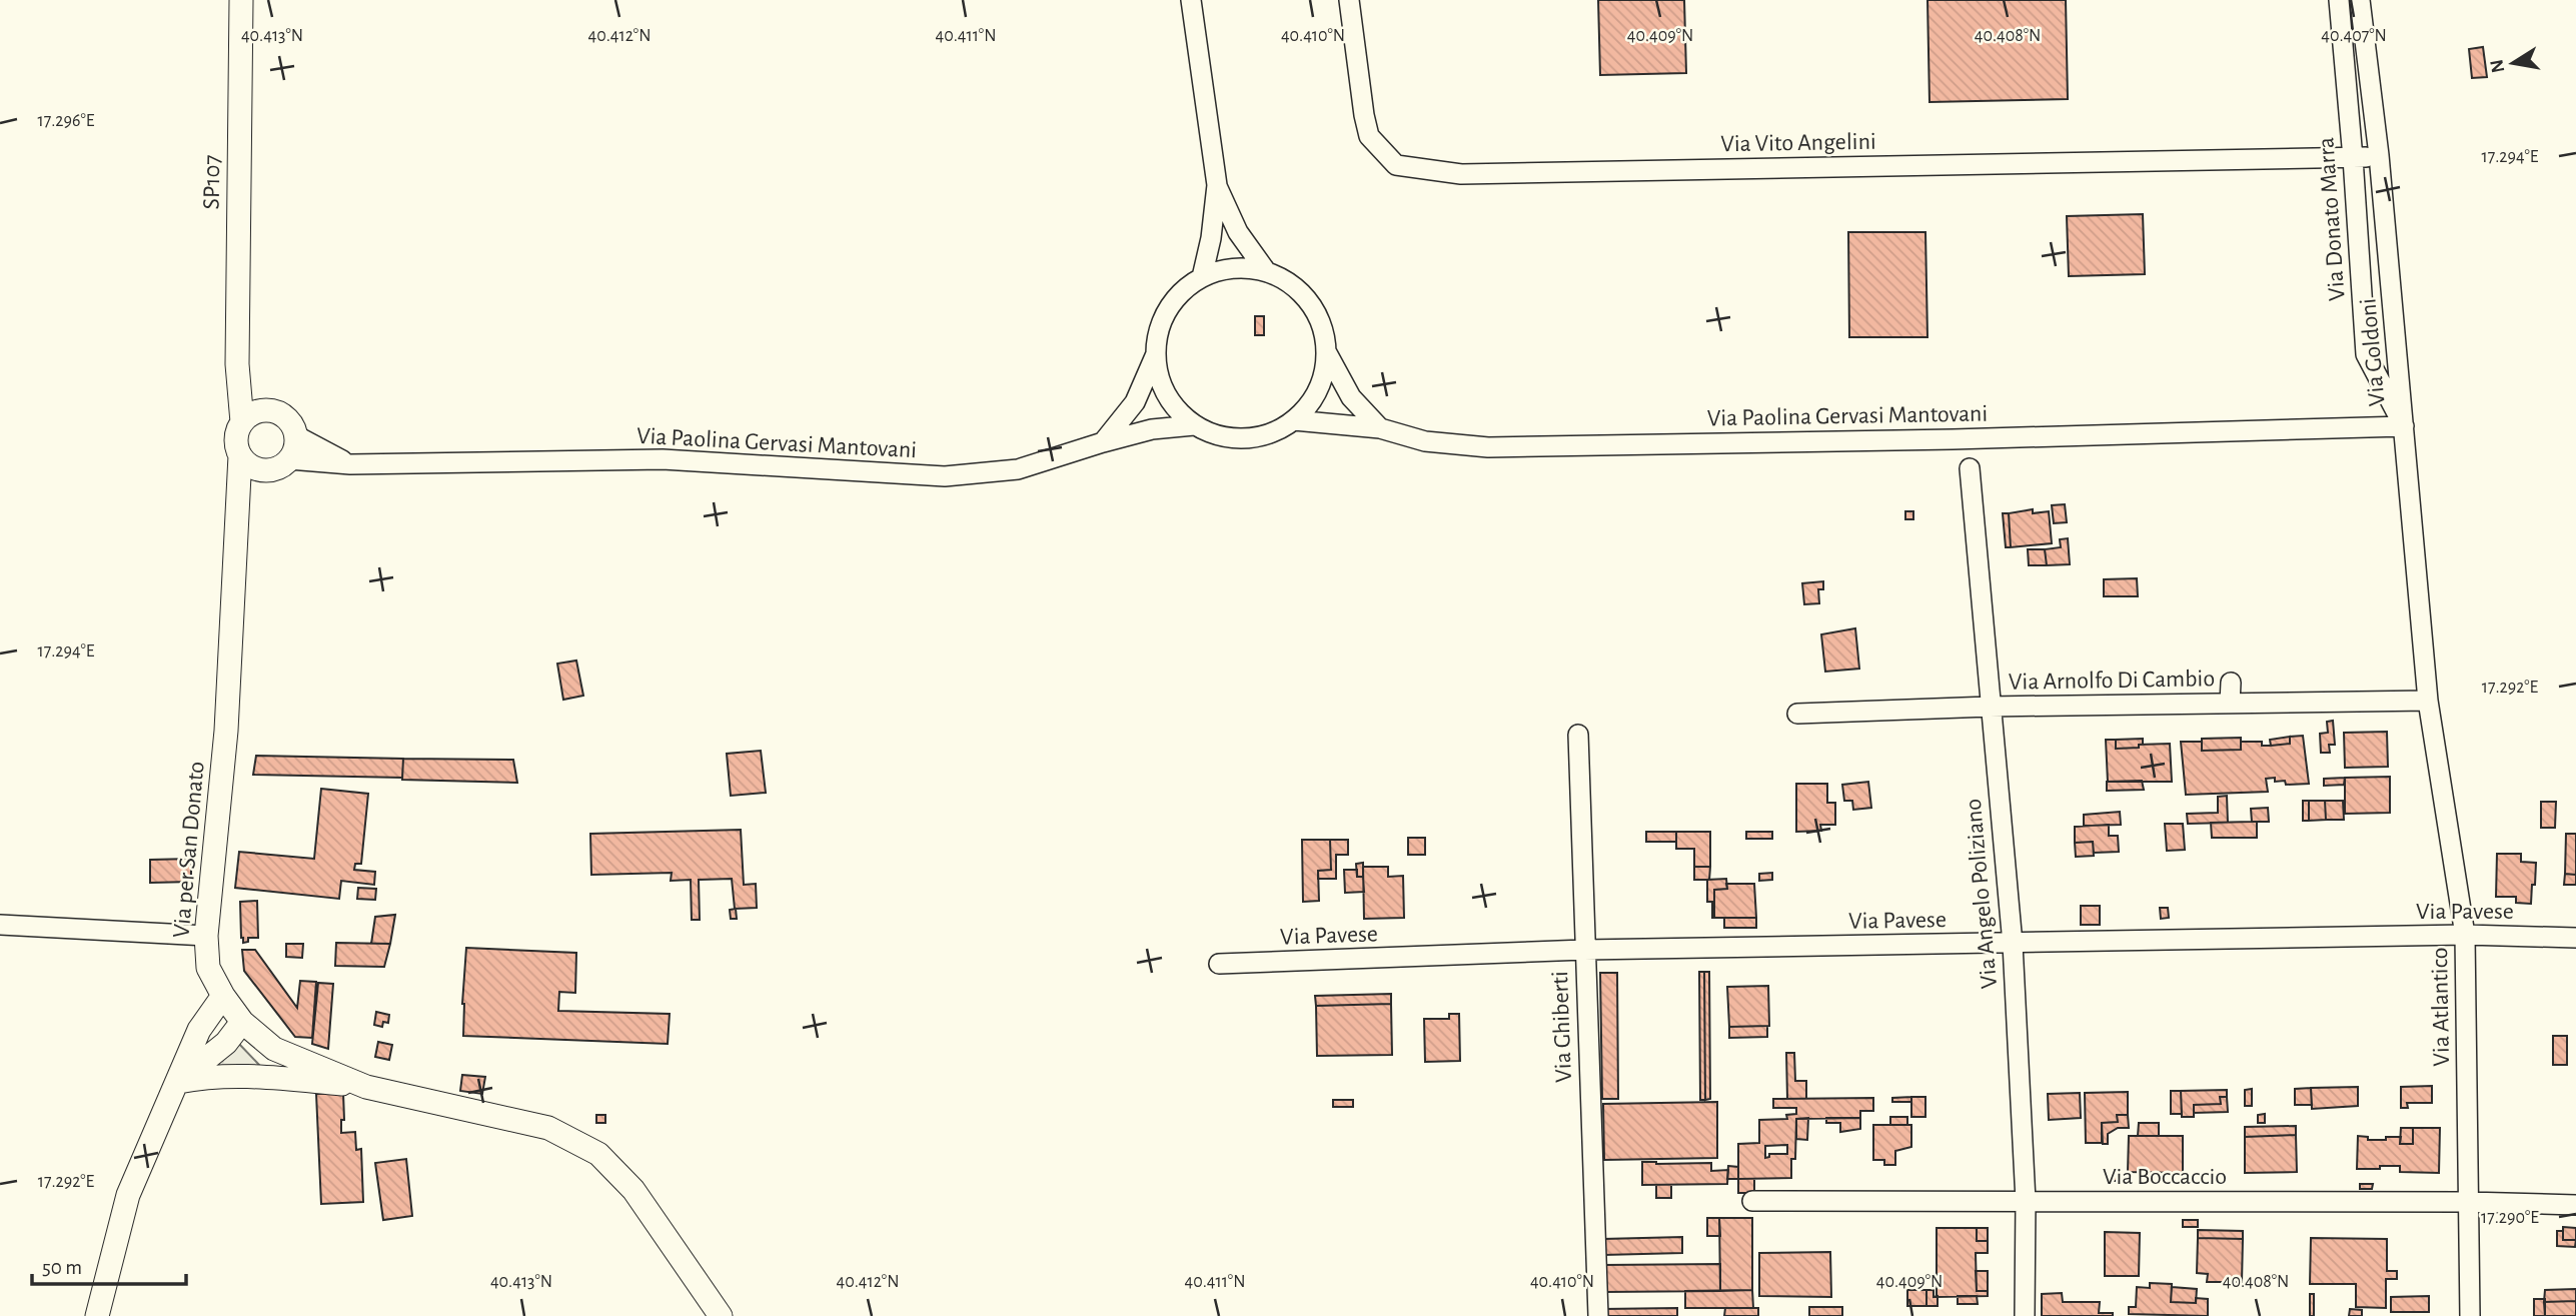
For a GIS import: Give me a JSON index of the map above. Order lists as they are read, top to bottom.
{
  "streets": {
    "street": [
      "Via Vito Angelini",
      "SP107",
      "Via Donato Marra",
      "Via Goldoni",
      "Via Paolina Gervasi Mantovani",
      "Via Arnolfo Di Cambio",
      "Via per San Donato",
      "Via Angelo Poliziano",
      "Via Pavese",
      "Via Atlantico",
      "Via Ghiberti",
      "Via Boccaccio"
    ]
  },
  "crossings": [
    ["Via Vito Angelini", "Via Donato Marra"],
    ["Via Vito Angelini", "Via Goldoni"],
    ["SP107", "Via Paolina Gervasi Mantovani"],
    ["SP107", "Via per San Donato"],
    ["Via Donato Marra", "Via Goldoni"],
    ["Via Donato Marra", "Via Paolina Gervasi Mantovani"],
    ["Via Goldoni", "Via Paolina Gervasi Mantovani"],
    ["Via Goldoni", "Via Arnolfo Di Cambio"],
    ["Via Goldoni", "Via Atlantico"],
    ["Via Paolina Gervasi Mantovani", "Via per San Donato"],
    ["Via Arnolfo Di Cambio", "Via Angelo Poliziano"],
    ["Via Arnolfo Di Cambio", "Via Atlantico"],
    ["Via Angelo Poliziano", "Via Pavese"],
    ["Via Angelo Poliziano", "Via Boccaccio"],
    ["Via Pavese", "Via Atlantico"],
    ["Via Pavese", "Via Ghiberti"],
    ["Via Atlantico", "Via Boccaccio"]
  ],
  "scale_bar": "50 m",
  "north": "left",
  "coordinates": [
    "40.413°N",
    "40.412°N",
    "40.411°N",
    "40.410°N",
    "40.409°N",
    "40.407°N",
    "40.408°N",
    "17.296°E",
    "17.294°E",
    "17.292°E",
    "17.290°E"
  ]
}
